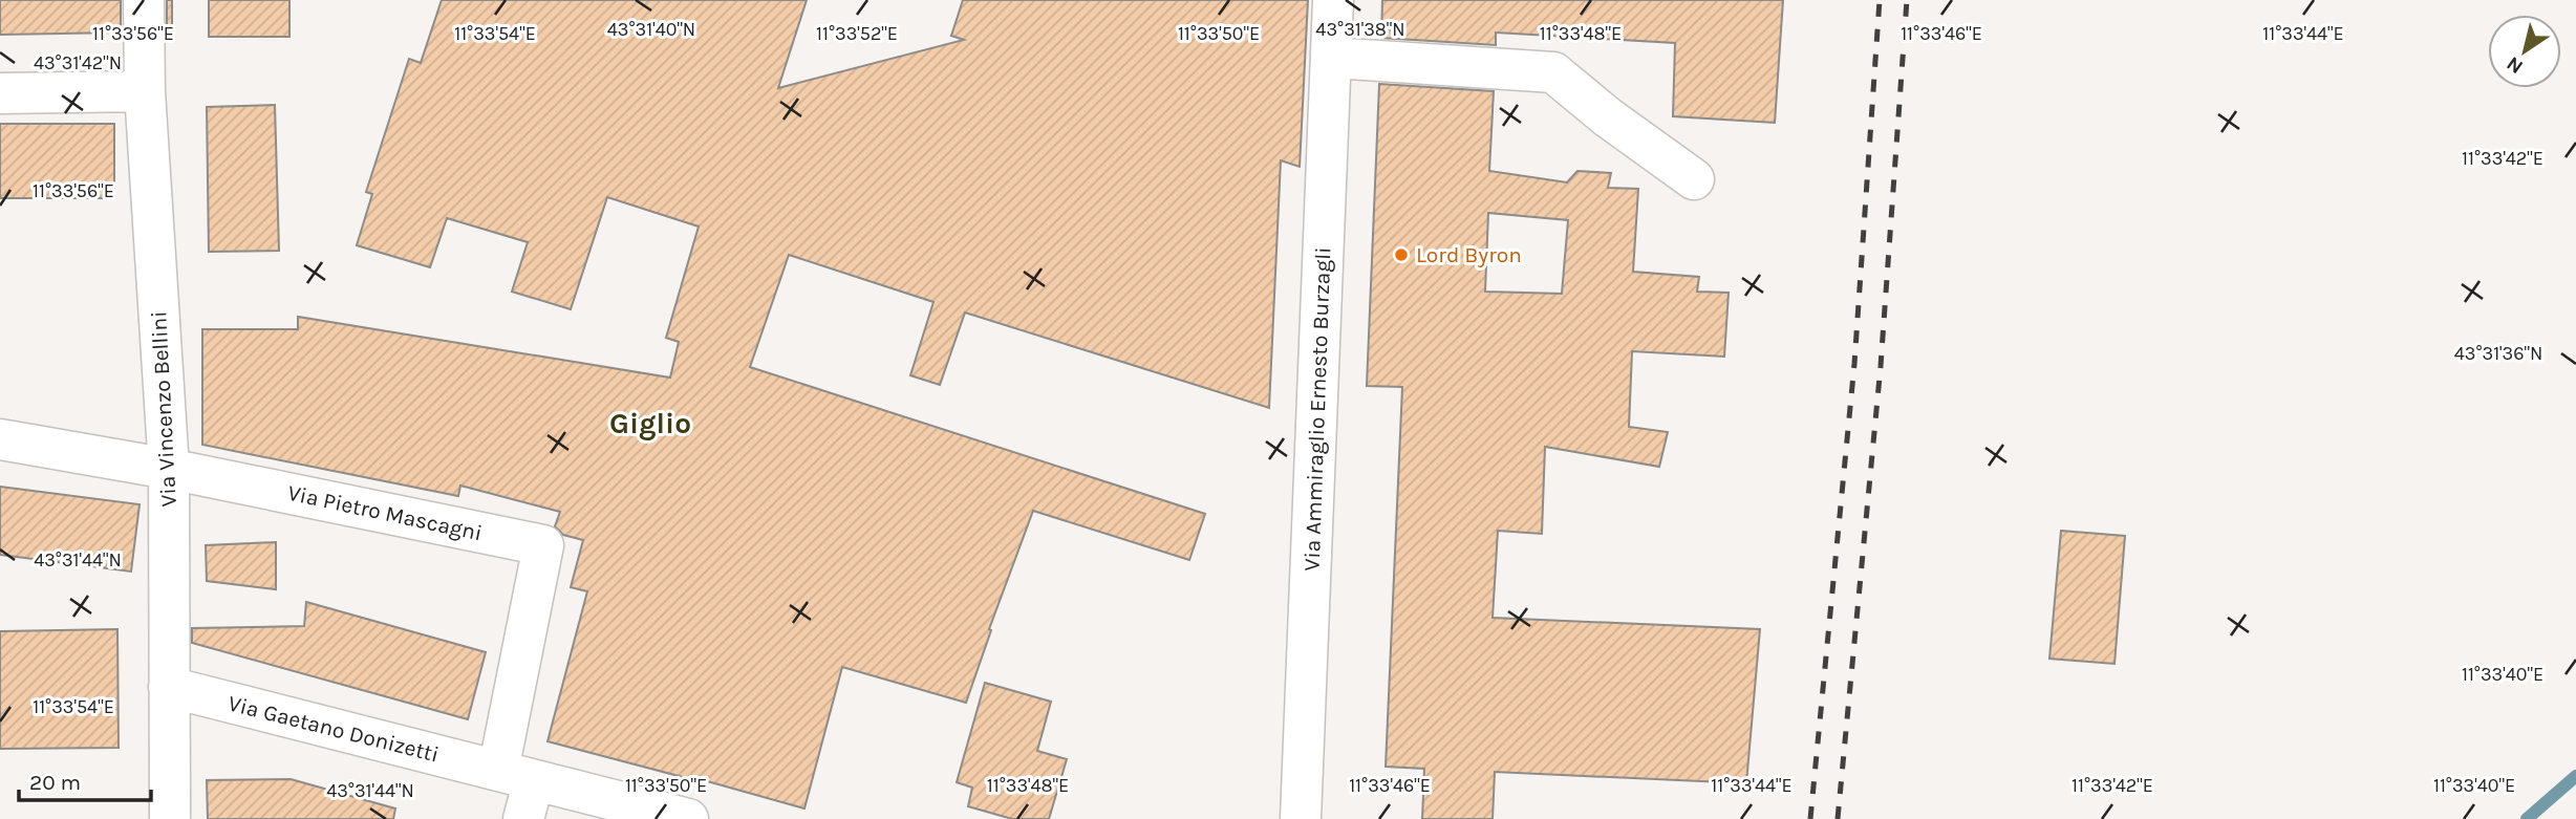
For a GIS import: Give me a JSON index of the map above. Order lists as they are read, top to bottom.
{
  "streets": {
    "street": [
      "Via Vincenzo Bellini",
      "Via Ammiraglio Ernesto Burzagli",
      "Via Pietro Mascagni",
      "Via Gaetano Donizetti"
    ]
  },
  "crossings": [
    ["Via Vincenzo Bellini", "Via Pietro Mascagni"],
    ["Via Vincenzo Bellini", "Via Gaetano Donizetti"],
    ["Via Pietro Mascagni", "Via Gaetano Donizetti"]
  ],
  "districts": ["Giglio"],
  "places": ["Lord Byron"],
  "scale_bar": "20 m",
  "north": "bottom left",
  "coordinates": [
    "43°31'40\"N",
    "43°31'38\"N",
    "11°33'56\"E",
    "11°33'54\"E",
    "11°33'52\"E",
    "11°33'50\"E",
    "11°33'48\"E",
    "11°33'46\"E",
    "11°33'44\"E",
    "43°31'42\"N",
    "11°33'42\"E",
    "43°31'36\"N",
    "43°31'44\"N",
    "11°33'40\"E"
  ]
}
